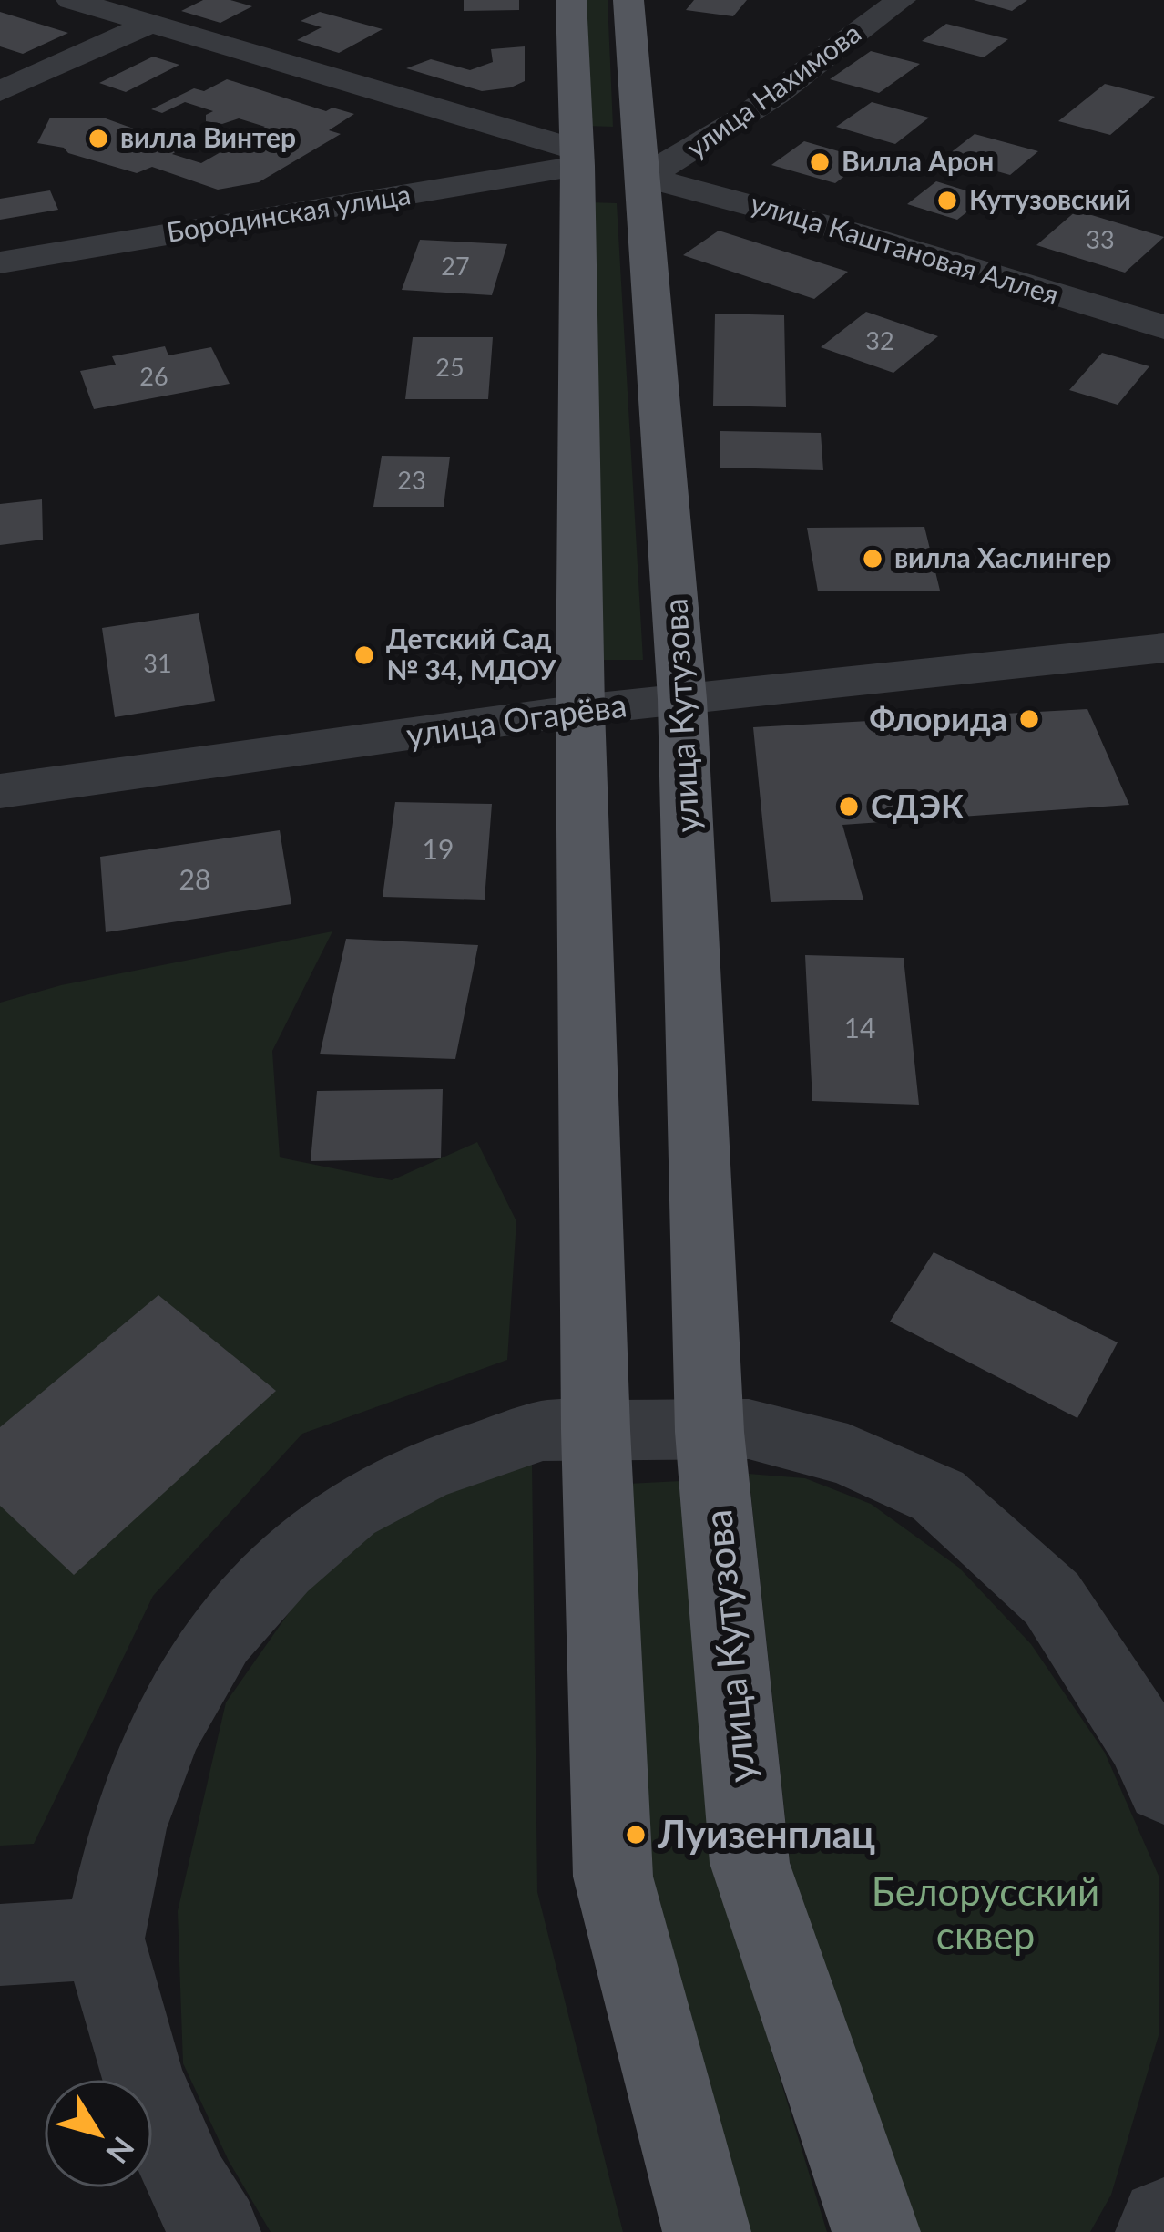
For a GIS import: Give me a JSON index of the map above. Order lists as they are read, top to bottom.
{
  "streets": {
    "main road": ["улица Кутузова"],
    "street": [
      "улица Нахимова",
      "Бородинская улица",
      "улица Каштановая Аллея",
      "улица Огарёва"
    ]
  },
  "crossings": [
    ["улица Нахимова", "улица Каштановая Аллея"],
    ["улица Нахимова", "улица Кутузова"],
    ["улица Каштановая Аллея", "улица Кутузова"],
    ["улица Кутузова", "улица Огарёва"]
  ],
  "parks": ["Белорусский сквер"],
  "places": [
    "вилла Винтер",
    "Вилла Арон",
    "Кутузовский",
    "вилла Хаслингер",
    "Детский Сад № 34, МДОУ",
    "Флорида",
    "СДЭК",
    "Луизенплац"
  ],
  "house_numbers": [
    "33",
    "27",
    "32",
    "25",
    "26",
    "23",
    "31",
    "19",
    "28",
    "14"
  ],
  "north": "bottom right"
}
